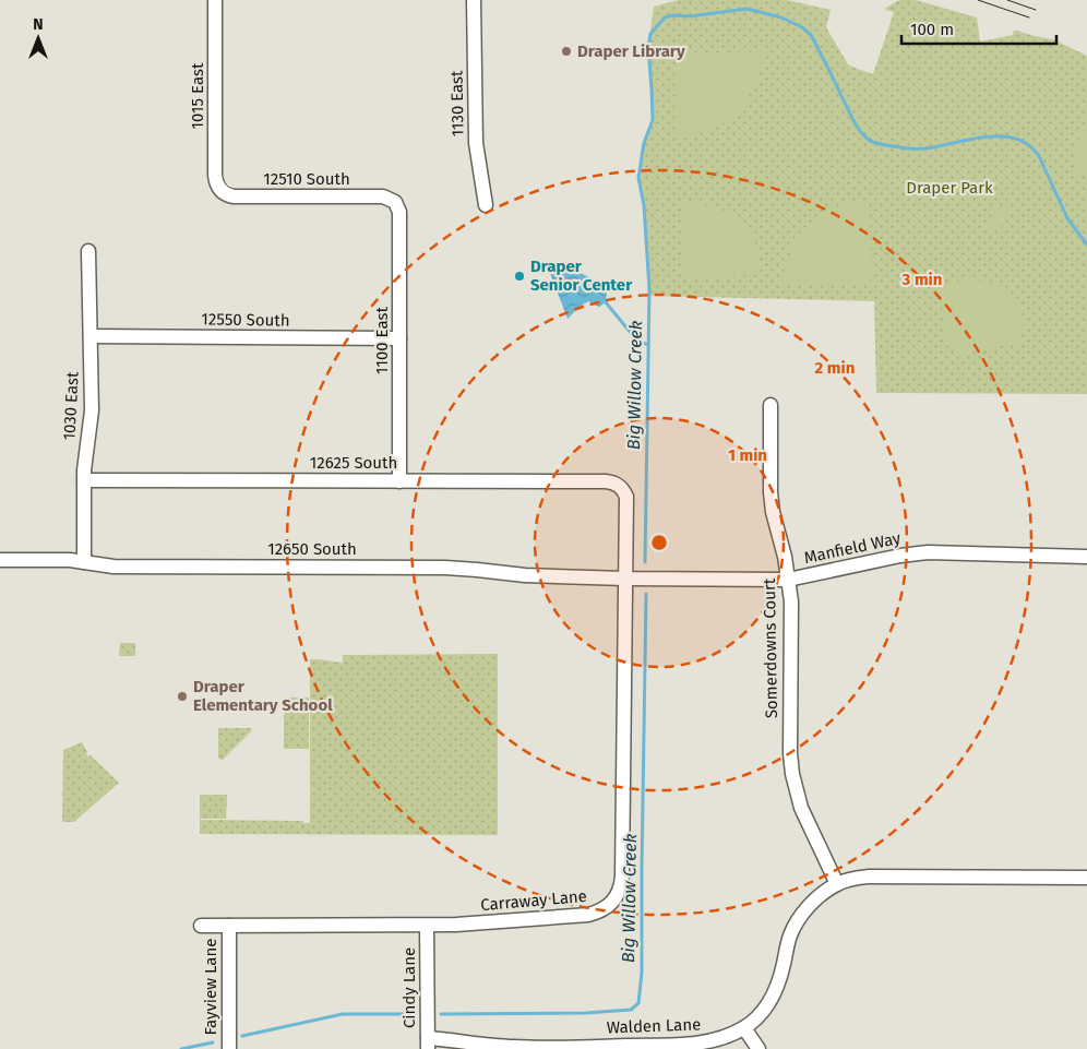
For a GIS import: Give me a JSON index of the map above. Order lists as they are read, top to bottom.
{
  "streets": {
    "street": [
      "1015 East",
      "1130 East",
      "12510 South",
      "12550 South",
      "1100 East",
      "1030 East",
      "12625 South",
      "Manfield Way",
      "12650 South",
      "Somerdowns Court",
      "Carraway Lane",
      "Fayview Lane",
      "Cindy Lane",
      "Walden Lane"
    ]
  },
  "crossings": [
    ["1015 East", "12510 South"],
    ["12510 South", "1100 East"],
    ["12550 South", "1100 East"],
    ["12550 South", "1030 East"],
    ["1100 East", "12625 South"],
    ["1030 East", "12625 South"],
    ["1030 East", "12650 South"],
    ["12625 South", "Carraway Lane"],
    ["Manfield Way", "12650 South"],
    ["Manfield Way", "Somerdowns Court"],
    ["Manfield Way", "Carraway Lane"],
    ["12650 South", "Carraway Lane"],
    ["Somerdowns Court", "Walden Lane"],
    ["Carraway Lane", "Fayview Lane"],
    ["Carraway Lane", "Cindy Lane"],
    ["Cindy Lane", "Walden Lane"]
  ],
  "water": ["Big Willow Creek"],
  "parks": ["Draper Park"],
  "places": ["Draper Library", "Draper Senior Center", "Draper Elementary School"],
  "scale_bar": "100 m",
  "north": "top",
  "rings": ["3 min", "2 min", "1 min"]
}
